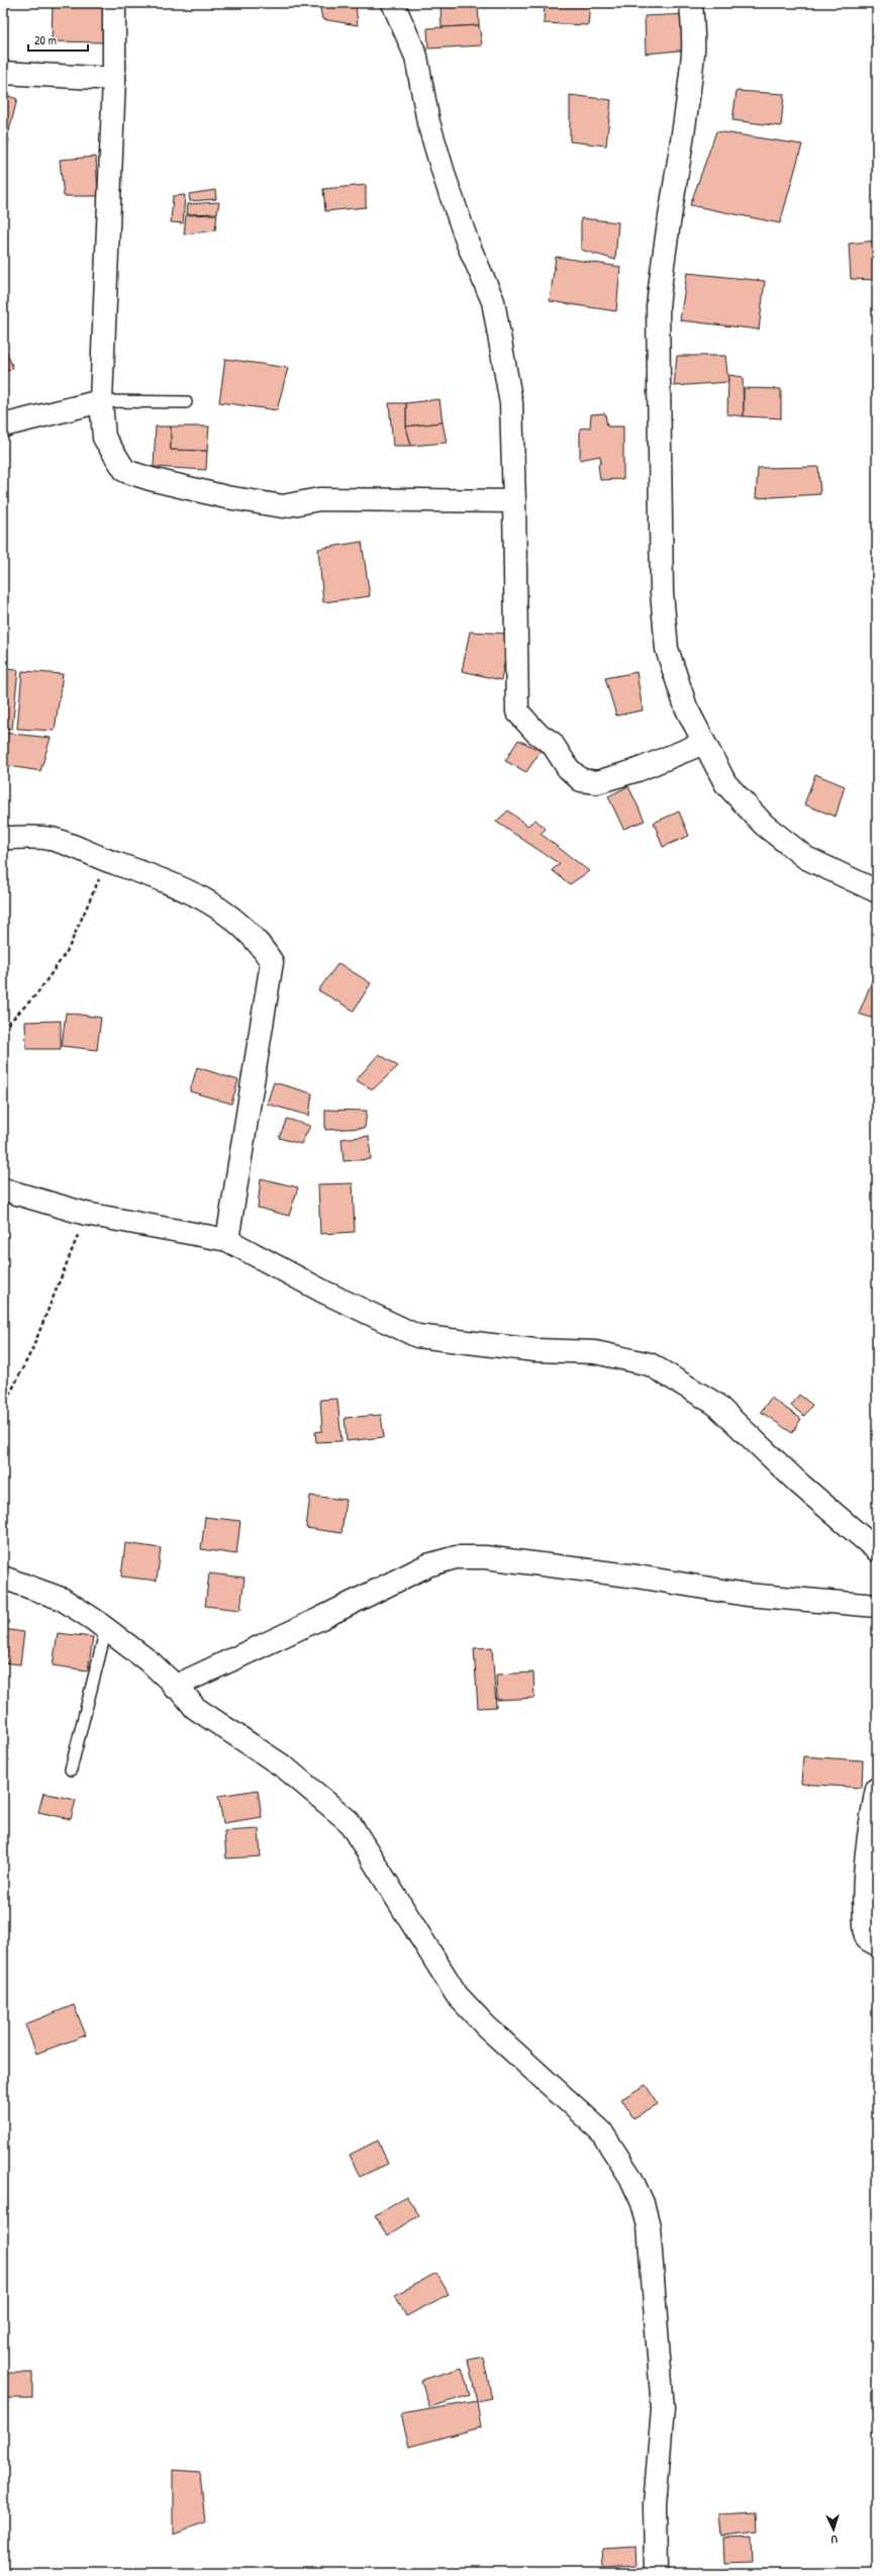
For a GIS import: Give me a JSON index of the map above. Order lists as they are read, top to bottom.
{
  "scale_bar": "20 m",
  "north": "bottom"
}
